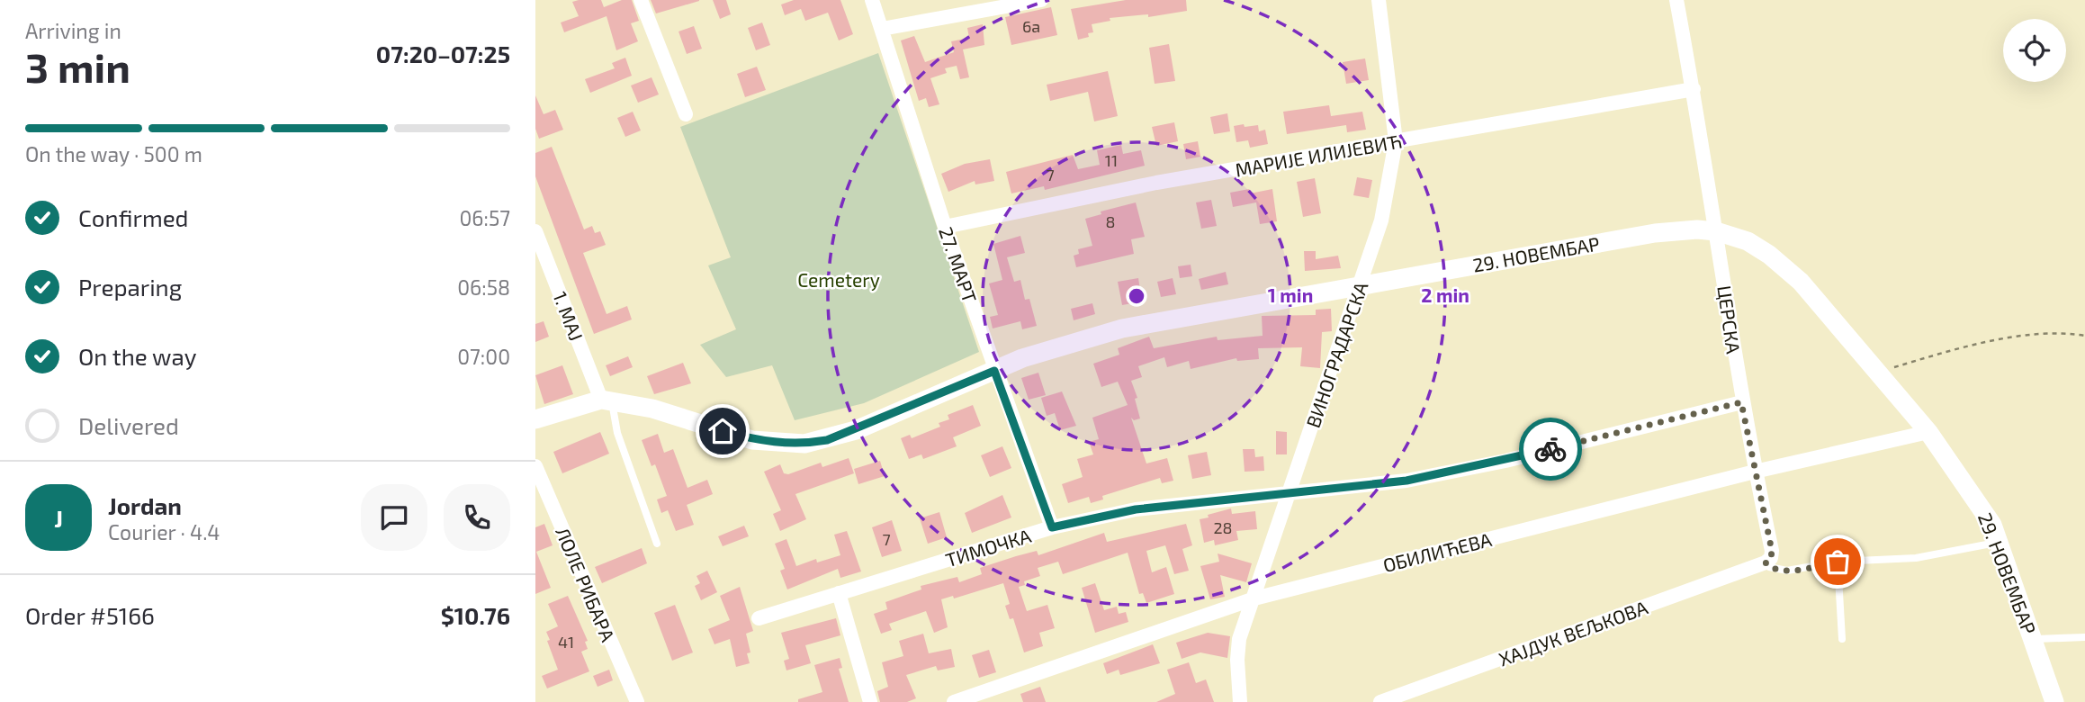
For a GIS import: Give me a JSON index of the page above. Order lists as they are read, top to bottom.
{
  "streets": {
    "main road": ["29. НОВЕМБАР"],
    "street": [
      "МАРИЈЕ ИЛИЈЕВИЋ",
      "27. МАРТ",
      "1. МАЈ",
      "ЦЕРСКА",
      "ВИНОГРАДАРСКА",
      "ТИМОЧКА",
      "ОБИЛИЋЕВА",
      "ЛОЛЕ РИБАРА",
      "ХАЈДУК ВЕЉКОВА"
    ]
  },
  "crossings": [
    ["МАРИЈЕ ИЛИЈЕВИЋ", "27. МАРТ"],
    ["МАРИЈЕ ИЛИЈЕВИЋ", "ЦЕРСКА"],
    ["МАРИЈЕ ИЛИЈЕВИЋ", "ВИНОГРАДАРСКА"],
    ["29. НОВЕМБАР", "27. МАРТ"],
    ["29. НОВЕМБАР", "1. МАЈ"],
    ["29. НОВЕМБАР", "ЦЕРСКА"],
    ["29. НОВЕМБАР", "ВИНОГРАДАРСКА"],
    ["29. НОВЕМБАР", "ОБИЛИЋЕВА"],
    ["27. МАРТ", "ТИМОЧКА"],
    ["ЦЕРСКА", "ТИМОЧКА"],
    ["ЦЕРСКА", "ОБИЛИЋЕВА"],
    ["ЦЕРСКА", "ХАЈДУК ВЕЉКОВА"],
    ["ВИНОГРАДАРСКА", "ТИМОЧКА"],
    ["ВИНОГРАДАРСКА", "ОБИЛИЋЕВА"]
  ],
  "parks": ["Cemetery"],
  "house_numbers": [
    "6a",
    "11",
    "7",
    "8",
    "28",
    "7",
    "41"
  ],
  "page": {
    "heading": ["3 min", "Arriving in", "07:20–07:25"],
    "panel": [
      "Jordan",
      "Courier · 4.4",
      "Order #5166",
      "$10.76"
    ],
    "bar": "On the way · 500 m",
    "list": [
      ["Confirmed", "06:57"],
      ["Preparing", "06:58"],
      ["On the way", "07:00"],
      "Delivered"
    ],
    "round": "J"
  },
  "rings": ["1 min", "2 min"]
}
